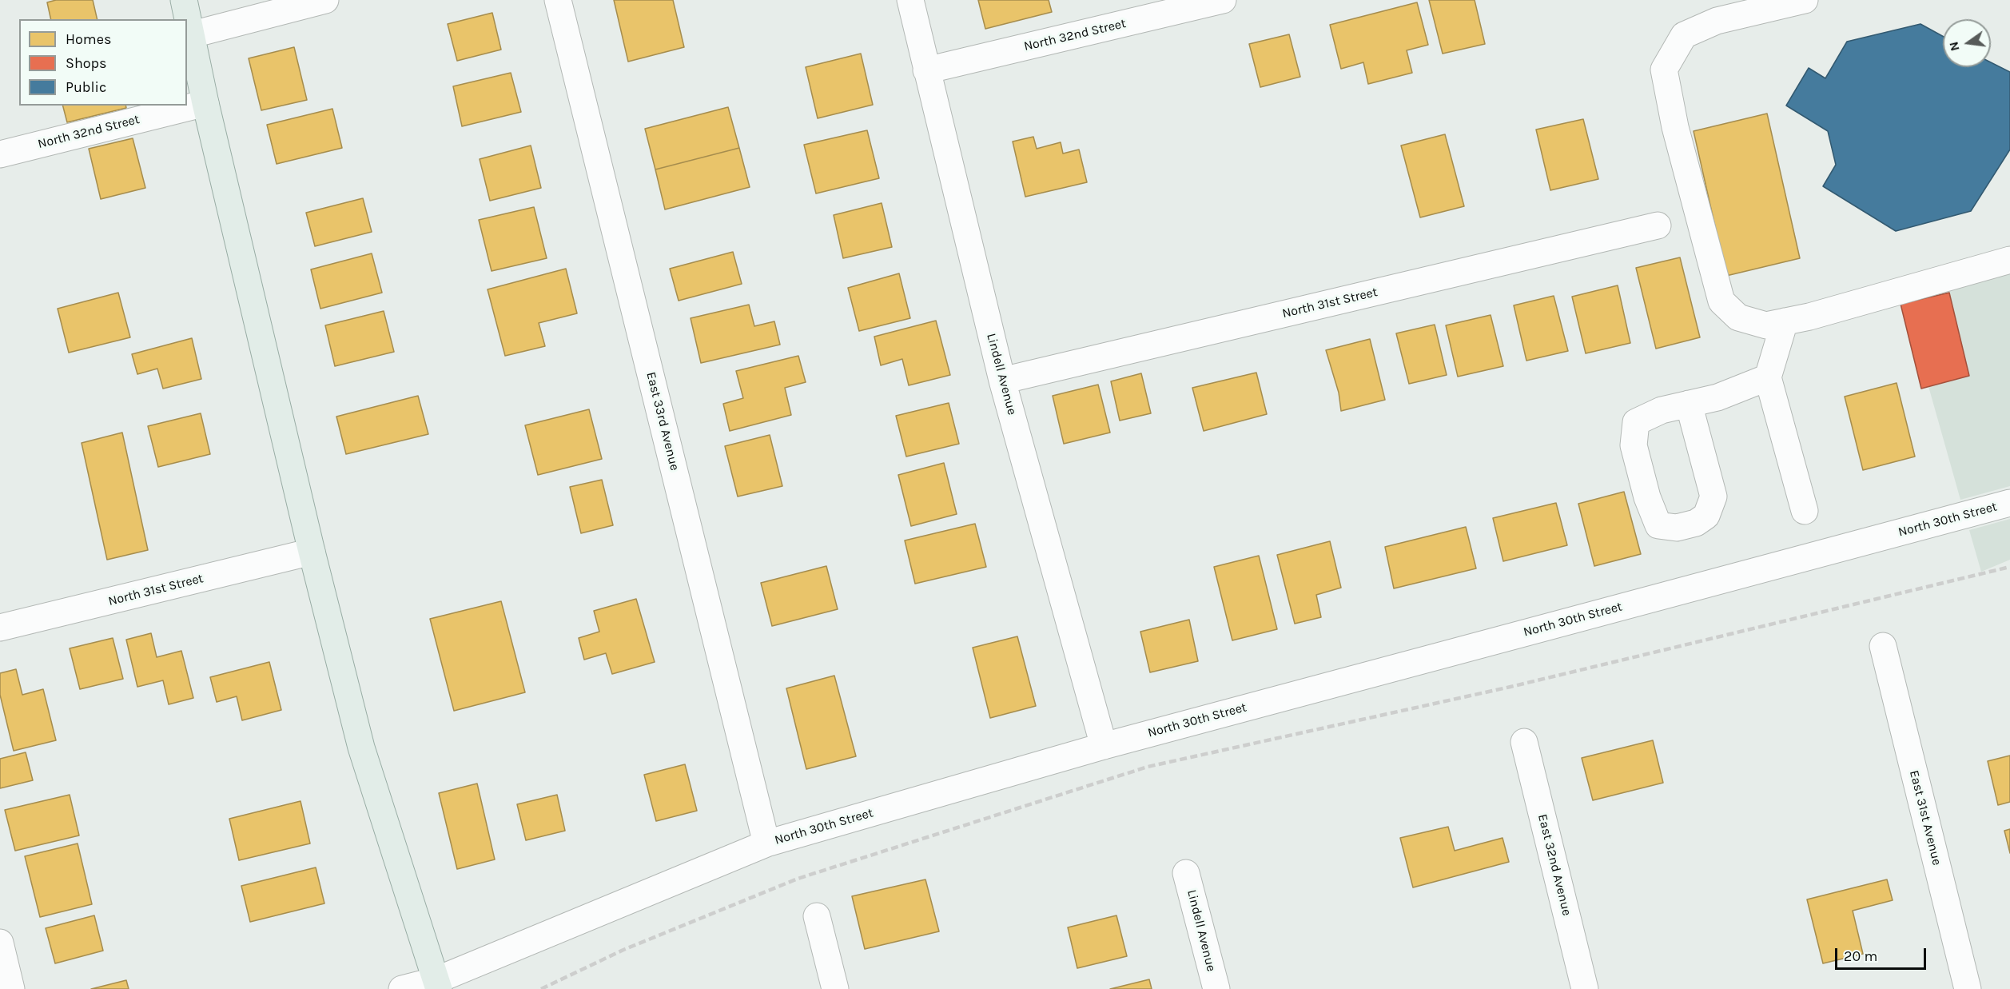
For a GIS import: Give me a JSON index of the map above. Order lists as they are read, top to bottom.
{
  "streets": {
    "street": [
      "North 32nd Street",
      "North 31st Street",
      "Lindell Avenue",
      "East 33rd Avenue",
      "North 30th Street",
      "East 31st Avenue",
      "East 32nd Avenue"
    ]
  },
  "crossings": [
    ["North 32nd Street", "Lindell Avenue"],
    ["North 31st Street", "Lindell Avenue"],
    ["Lindell Avenue", "North 30th Street"],
    ["East 33rd Avenue", "North 30th Street"]
  ],
  "legend": ["Homes", "Shops", "Public"],
  "scale_bar": "20 m",
  "north": "left"
}
